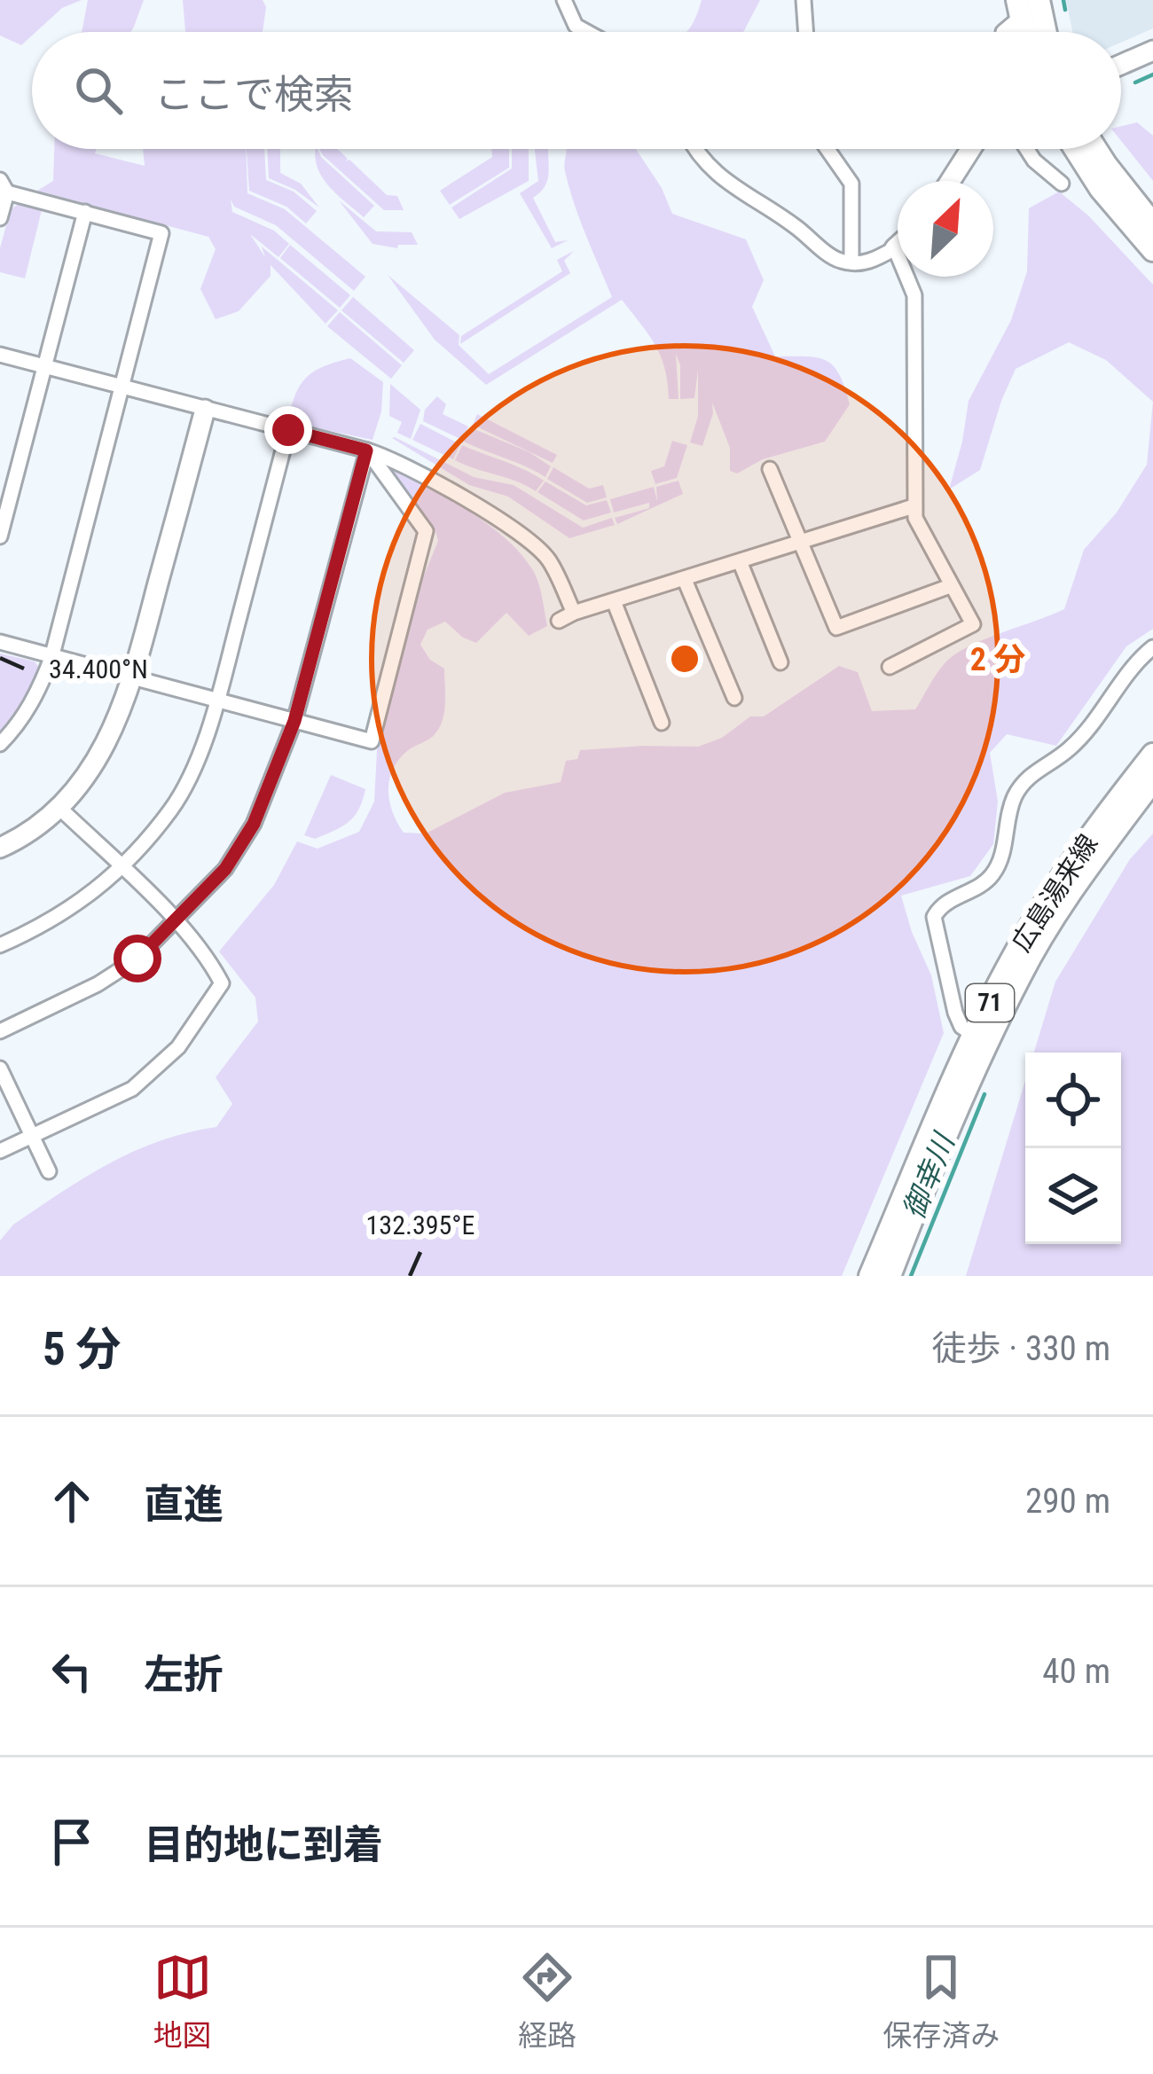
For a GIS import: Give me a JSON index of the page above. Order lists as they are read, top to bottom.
{
  "streets": {
    "main road": ["広島湯来線", "71"]
  },
  "water": ["御幸川"],
  "north": "top right",
  "page": {
    "search": "ここで検索",
    "heading": ["5 分", "徒歩 · 330 m"],
    "list": [
      ["直進", "290 m"],
      ["左折", "40 m"],
      "目的地に到着"
    ],
    "nav": ["地図", "経路", "保存済み"]
  },
  "coordinates": ["34.400°N", "132.395°E"],
  "rings": ["2 分"]
}
